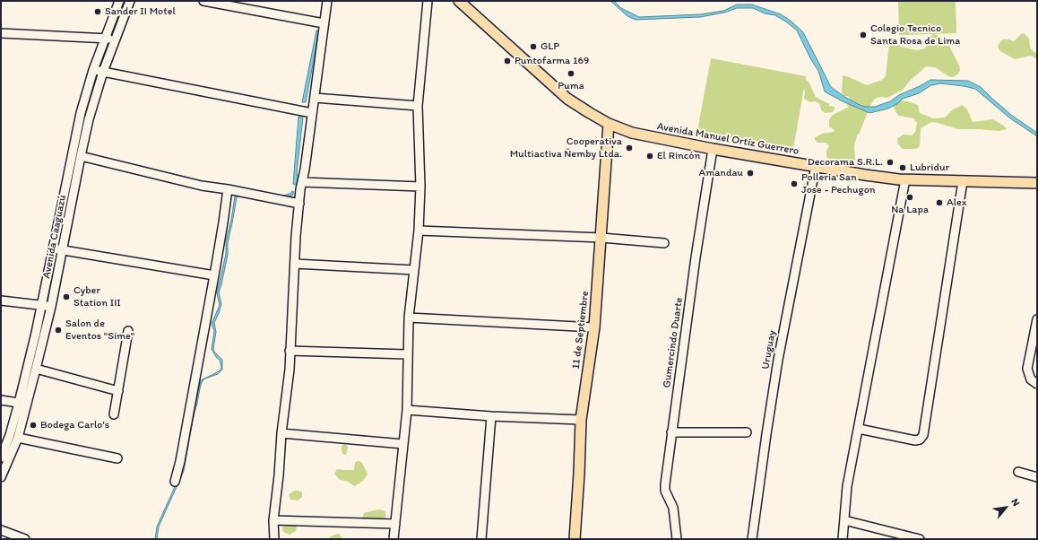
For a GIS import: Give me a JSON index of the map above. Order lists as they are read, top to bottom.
{
  "streets": {
    "main road": ["Avenida Manuel Ortíz Guerrero", "11 de Septiembre"],
    "street": ["Avenida Caaguazú", "Gumercindo Duarte", "Uruguay"]
  },
  "crossings": [
    ["Avenida Manuel Ortíz Guerrero", "11 de Septiembre"],
    ["Avenida Manuel Ortíz Guerrero", "Gumercindo Duarte"],
    ["Avenida Manuel Ortíz Guerrero", "Uruguay"]
  ],
  "places": [
    "Sander II Motel",
    "Colegio Tecnico Santa Rosa de Lima",
    "GLP",
    "Puntofarma 169",
    "Puma",
    "Cooperativa Multiactiva Ñemby Ltda.",
    "El Rincón",
    "Decorama S.R.L.",
    "Lubridur",
    "Amandau",
    "Polleria San Jose - Pechugon",
    "Na Lapa",
    "Alex",
    "Cyber Station III",
    "Salon de Eventos \"Sime\"",
    "Bodega Carlo's"
  ],
  "north": "top right"
}
